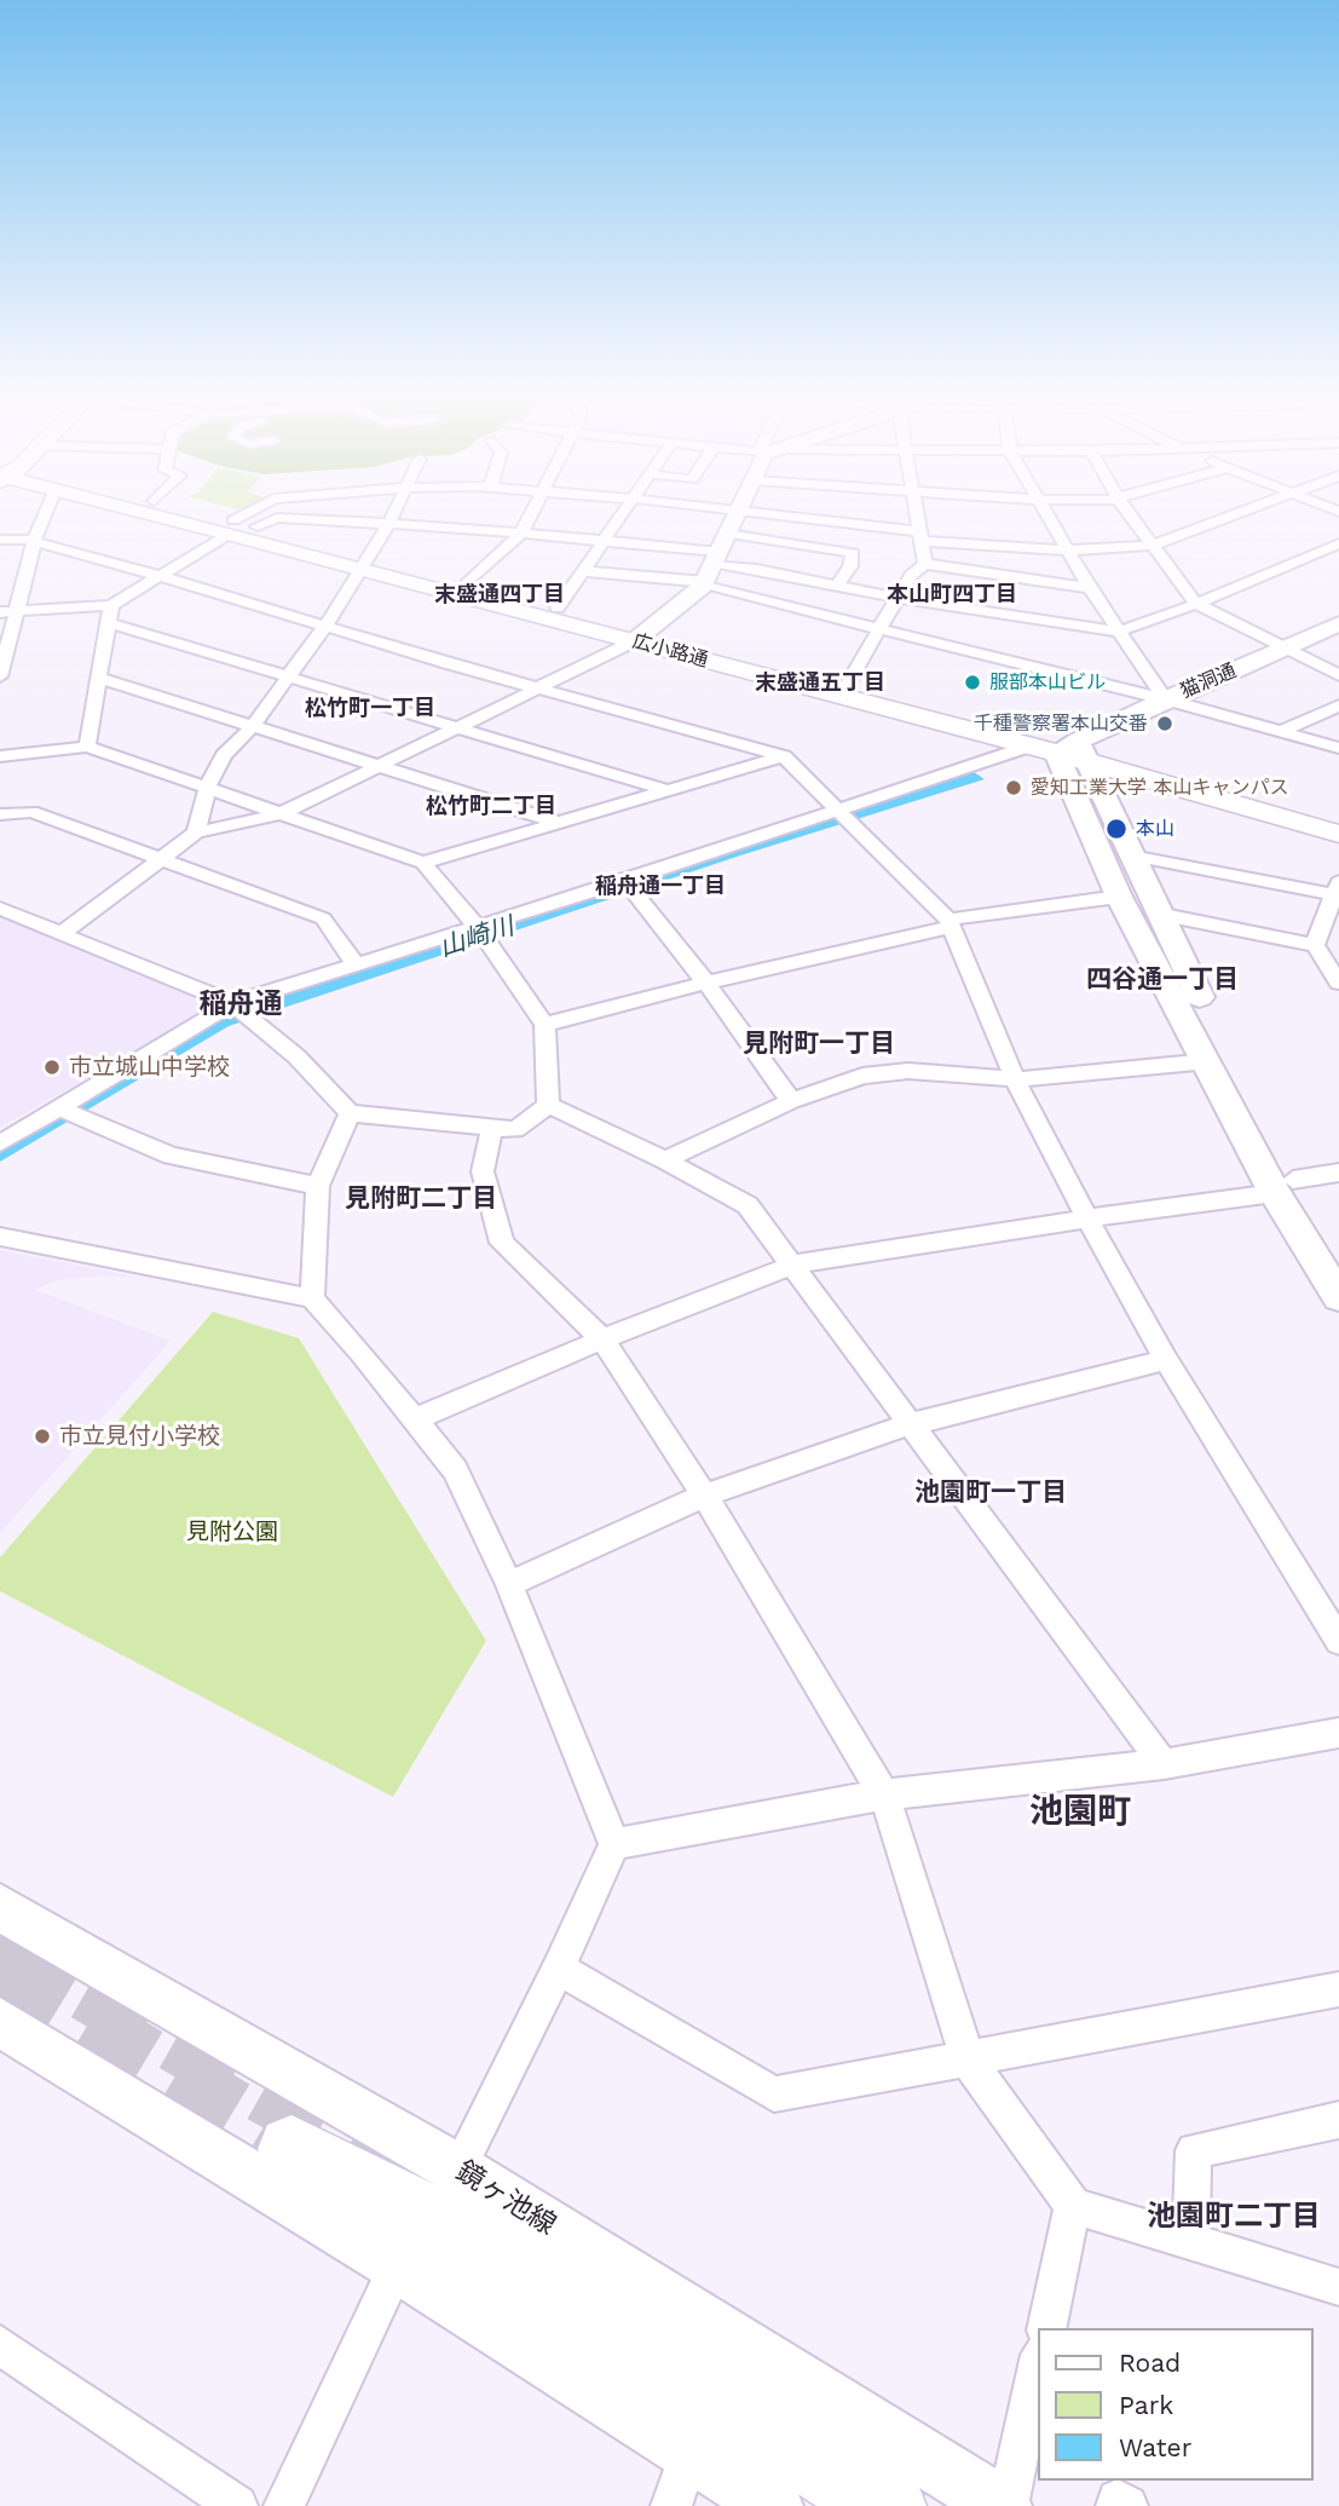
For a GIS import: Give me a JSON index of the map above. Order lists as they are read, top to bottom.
{
  "streets": {
    "main road": ["広小路通"],
    "street": ["猫洞通", "鏡ヶ池線"]
  },
  "crossings": [
    ["広小路通", "猫洞通"]
  ],
  "districts": [
    "末盛通四丁目",
    "本山町四丁目",
    "末盛通五丁目",
    "松竹町一丁目",
    "松竹町二丁目",
    "稲舟通一丁目",
    "四谷通一丁目",
    "稲舟通",
    "見附町一丁目",
    "見附町二丁目",
    "池園町一丁目",
    "池園町",
    "池園町二丁目"
  ],
  "water": ["山崎川"],
  "parks": ["見附公園"],
  "places": [
    "服部本山ビル",
    "千種警察署本山交番",
    "愛知工業大学 本山キャンパス",
    "本山",
    "市立城山中学校",
    "市立見付小学校"
  ],
  "legend": ["Road", "Park", "Water"]
}
